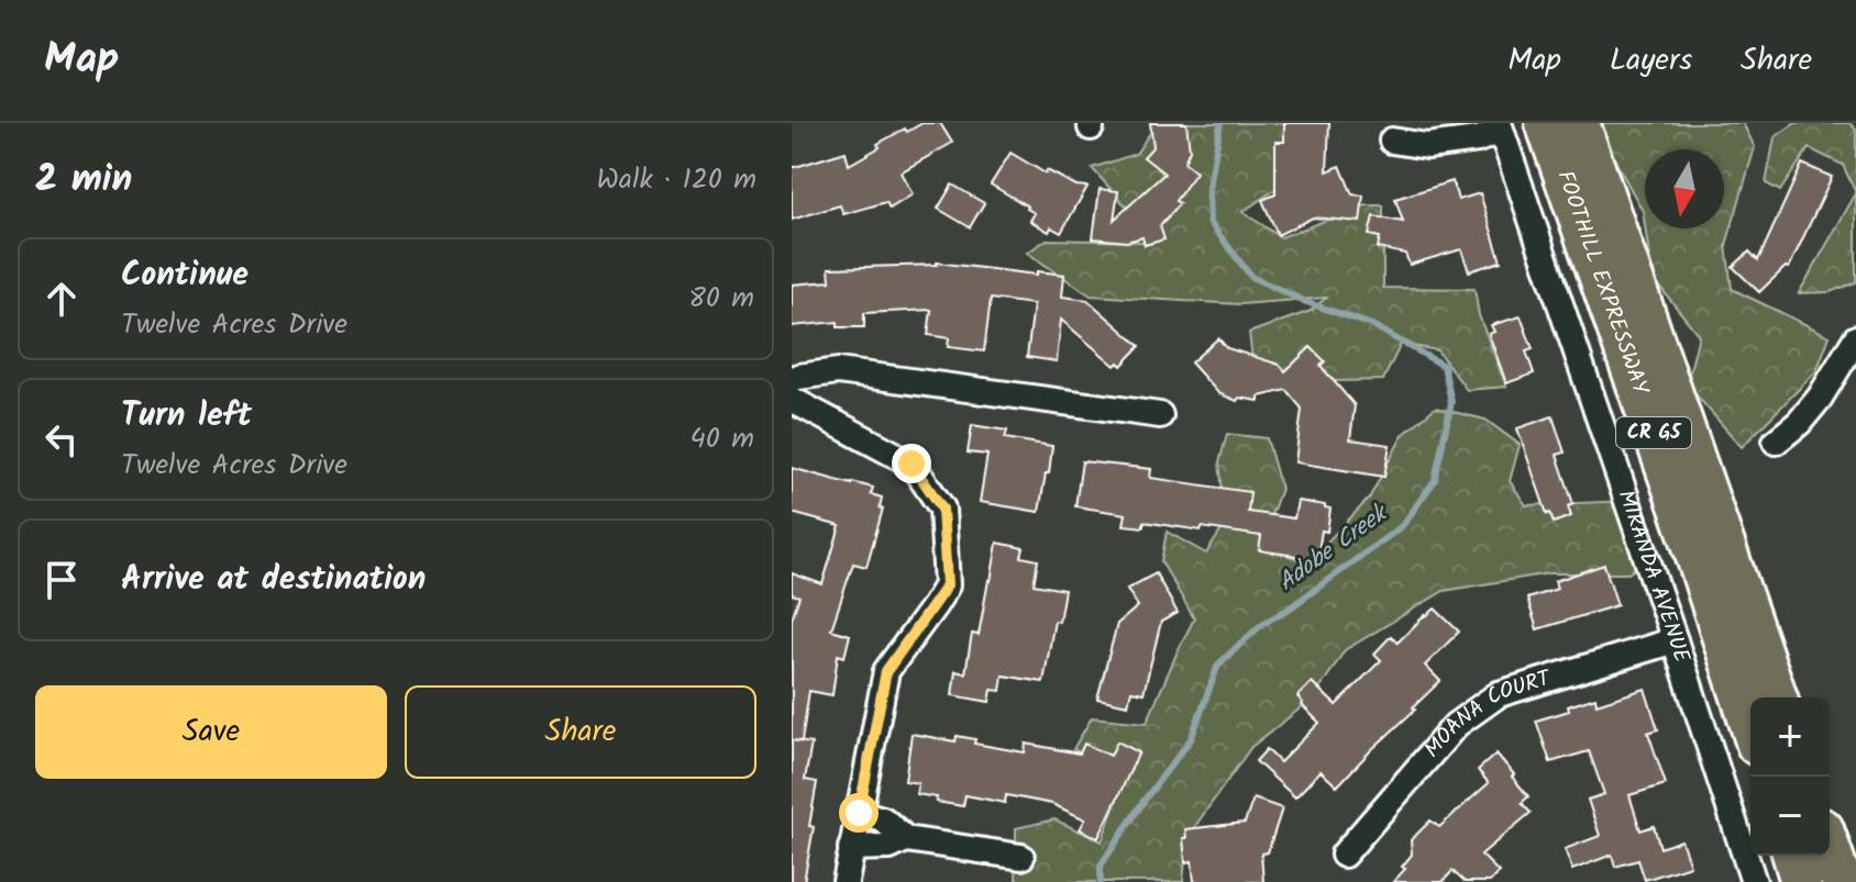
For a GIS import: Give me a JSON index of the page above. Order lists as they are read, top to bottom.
{
  "streets": {
    "highway": ["FOOTHILL EXPRESSWAY", "CR G5"],
    "street": ["MIRANDA AVENUE", "MOANA COURT"]
  },
  "crossings": [
    ["MIRANDA AVENUE", "MOANA COURT"]
  ],
  "water": ["Adobe Creek"],
  "north": "bottom",
  "page": {
    "header": "Map",
    "nav": ["Map", "Layers", "Share"],
    "heading": ["2 min", "Walk · 120 m"],
    "list": [
      ["Continue", "Twelve Acres Drive", "80 m"],
      ["Turn left", "Twelve Acres Drive", "40 m"],
      "Arrive at destination"
    ],
    "buttons": ["Save", "Share"],
    "map_buttons": ["+", "−"]
  }
}
